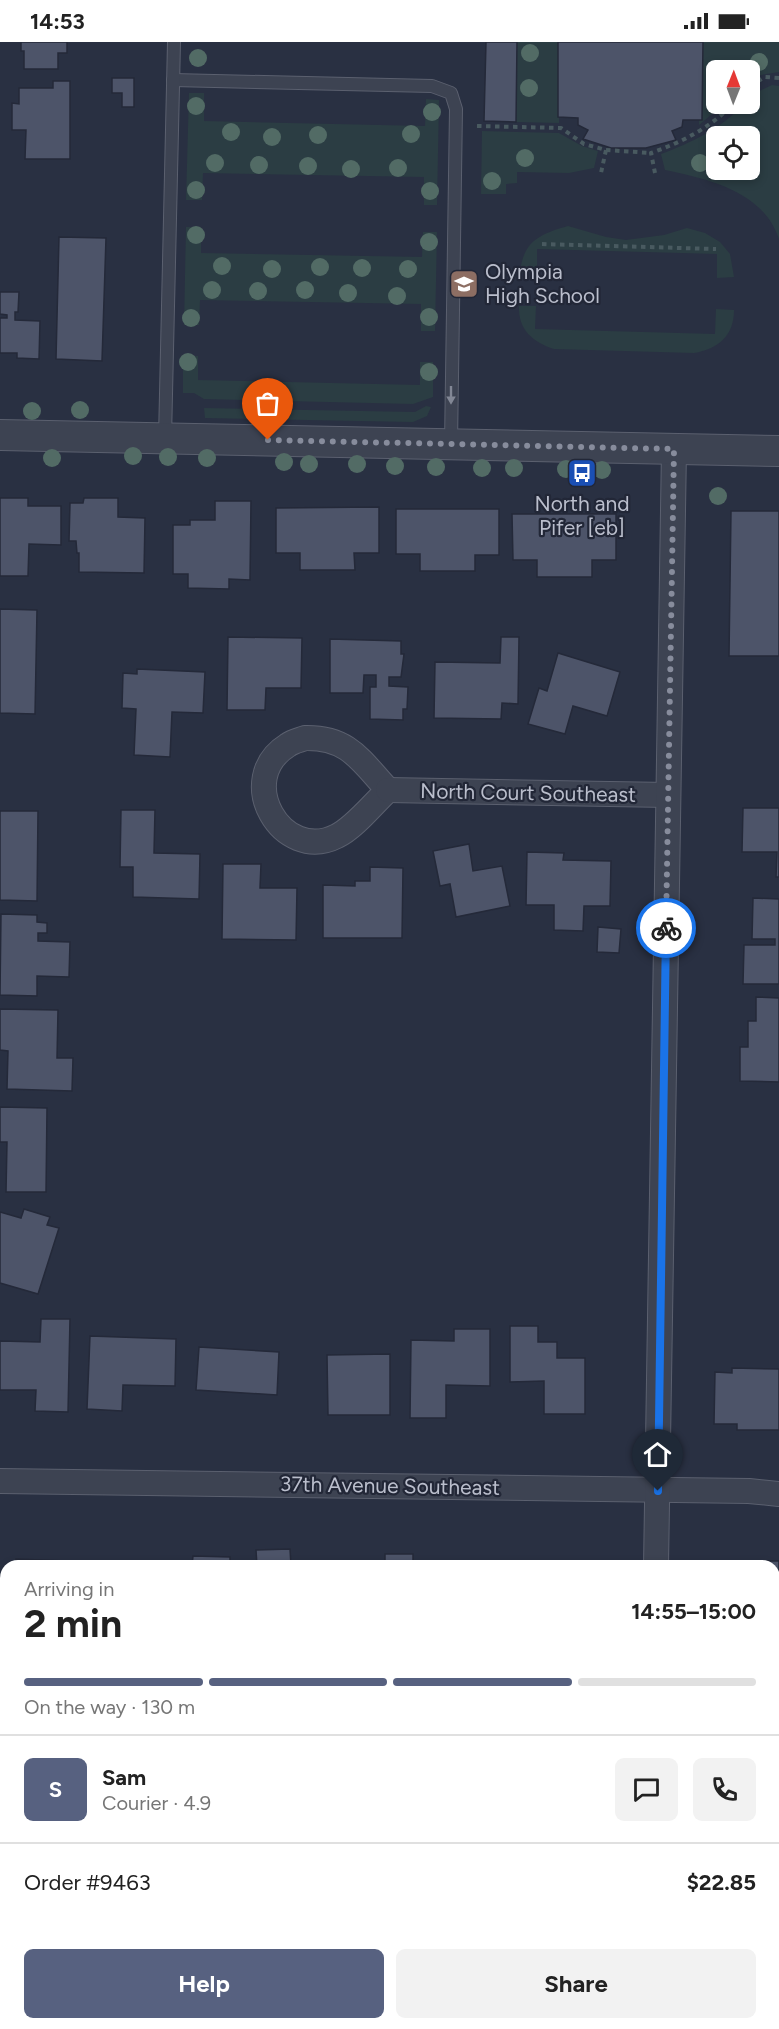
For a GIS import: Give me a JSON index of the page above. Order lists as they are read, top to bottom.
{
  "streets": {
    "street": ["North Court Southeast", "37th Avenue Southeast"]
  },
  "places": {
    "school or university": ["Olympia High School"],
    "bus stop": ["North and Pifer [eb]"]
  },
  "north": "top",
  "page": {
    "status": "14:53",
    "heading": ["2 min", "Arriving in", "14:55–15:00"],
    "panel": [
      "Sam",
      "Courier · 4.9",
      "Order #9463",
      "$22.85"
    ],
    "bar": "On the way · 130 m",
    "round": "S",
    "buttons": ["Help", "Share"]
  }
}
